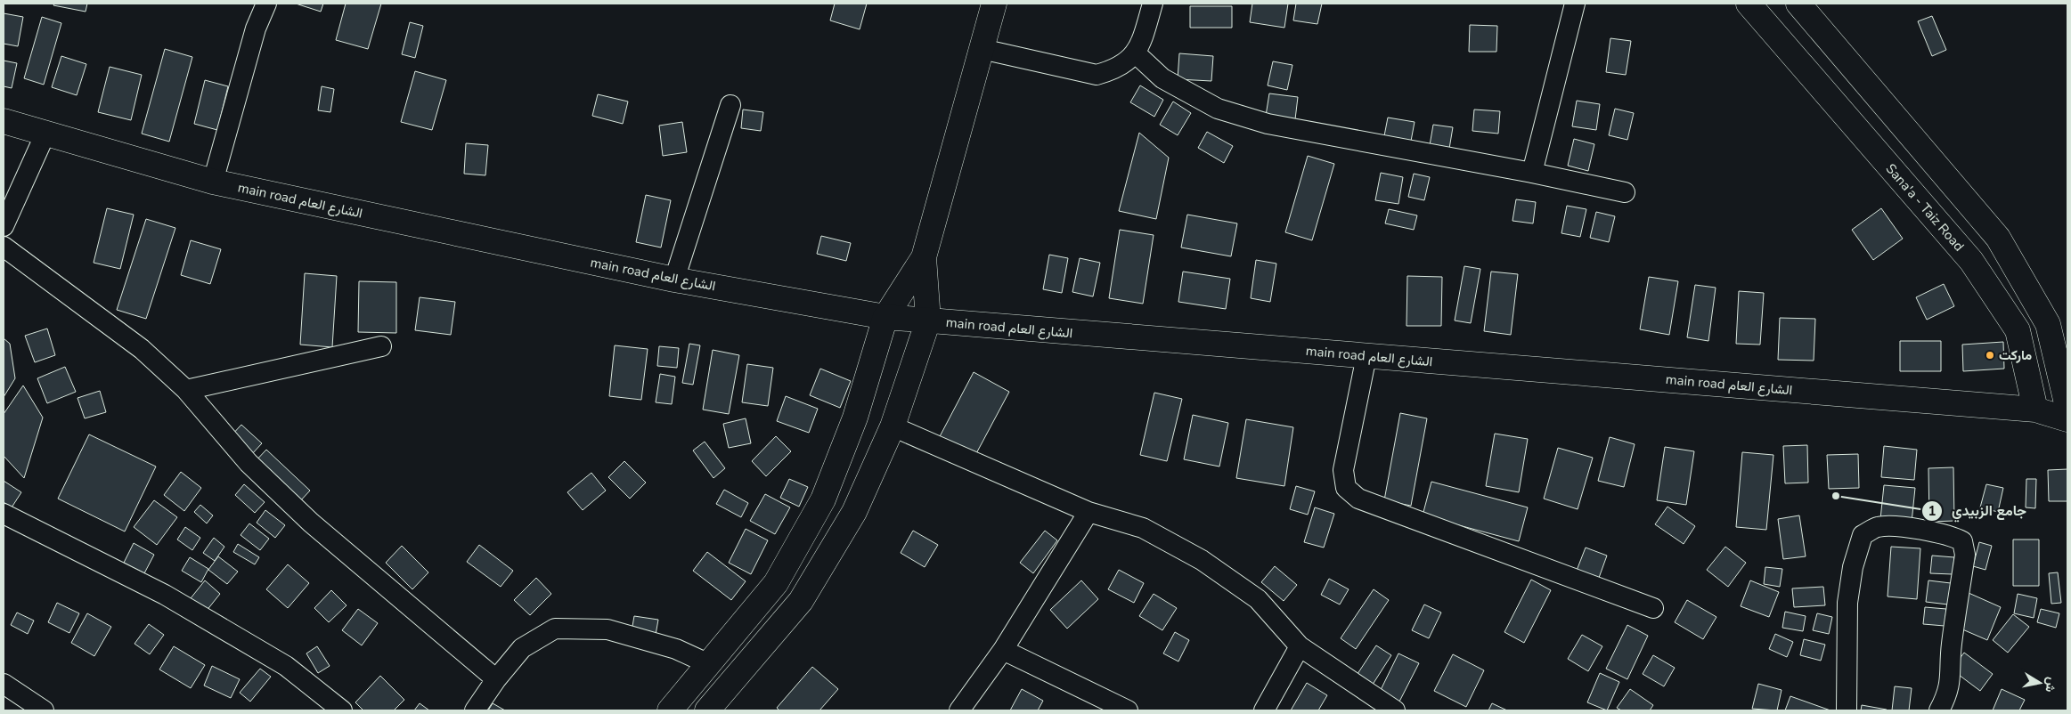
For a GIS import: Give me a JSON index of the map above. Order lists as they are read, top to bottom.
{
  "streets": {
    "main road": ["main road الشارع العام", "Sana'a - Taiz Road"]
  },
  "crossings": [
    ["main road الشارع العام", "Sana'a - Taiz Road"]
  ],
  "places": ["ماركت", "جامع الزبيدي"],
  "north": "right"
}
